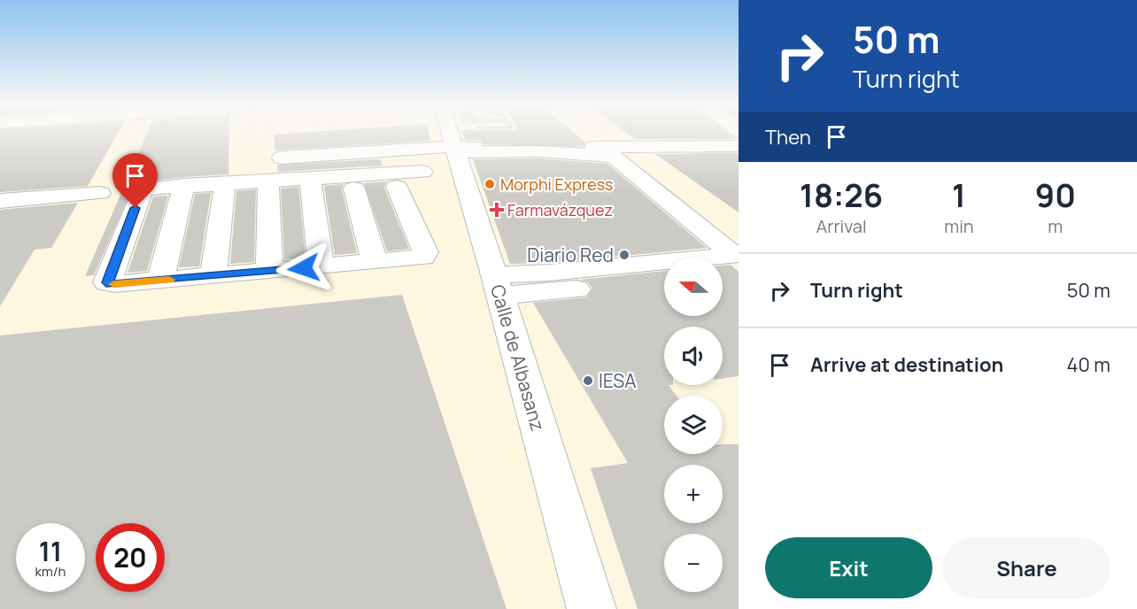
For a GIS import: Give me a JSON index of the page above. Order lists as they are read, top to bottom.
{
  "streets": {
    "street": ["Calle de Albasanz"]
  },
  "places": {
    "other": ["Morphi Express", "Diario Red", "IESA"],
    "health": ["Farmavázquez"]
  },
  "north": "left",
  "page": {
    "turn": ["50 m", "Turn right"],
    "then": "Then",
    "eta": [
      "18:26",
      "Arrival",
      "1",
      "min",
      "90",
      "m"
    ],
    "list": [
      {
        "name": "Turn right",
        "value": "50 m"
      },
      {
        "name": "Arrive at destination",
        "value": "40 m"
      }
    ],
    "map_buttons": ["+", "−"],
    "speed": "11 km/h",
    "limit": "20",
    "buttons": ["Exit", "Share"]
  }
}
